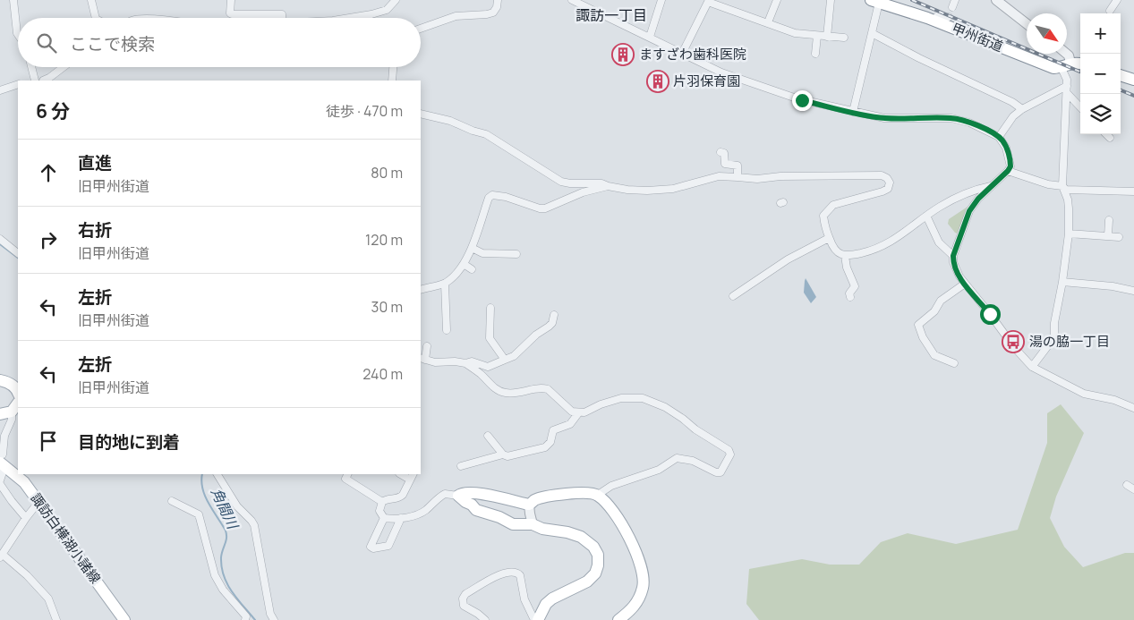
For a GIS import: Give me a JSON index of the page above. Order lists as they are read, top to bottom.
{
  "streets": {
    "main road": ["甲州街道", "諏訪白樺湖小諸線"]
  },
  "districts": ["諏訪一丁目"],
  "water": ["角間川"],
  "places": {
    "building": ["ますざわ歯科医院", "片羽保育園"],
    "bus stop": ["湯の脇一丁目"]
  },
  "north": "bottom right",
  "page": {
    "map_buttons": ["+", "−"],
    "search": "ここで検索",
    "heading": ["6 分", "徒歩 · 470 m"],
    "list": [
      ["直進", "旧甲州街道", "80 m"],
      ["右折", "旧甲州街道", "120 m"],
      ["左折", "旧甲州街道", "30 m"],
      ["左折", "旧甲州街道", "240 m"],
      "目的地に到着"
    ]
  }
}
